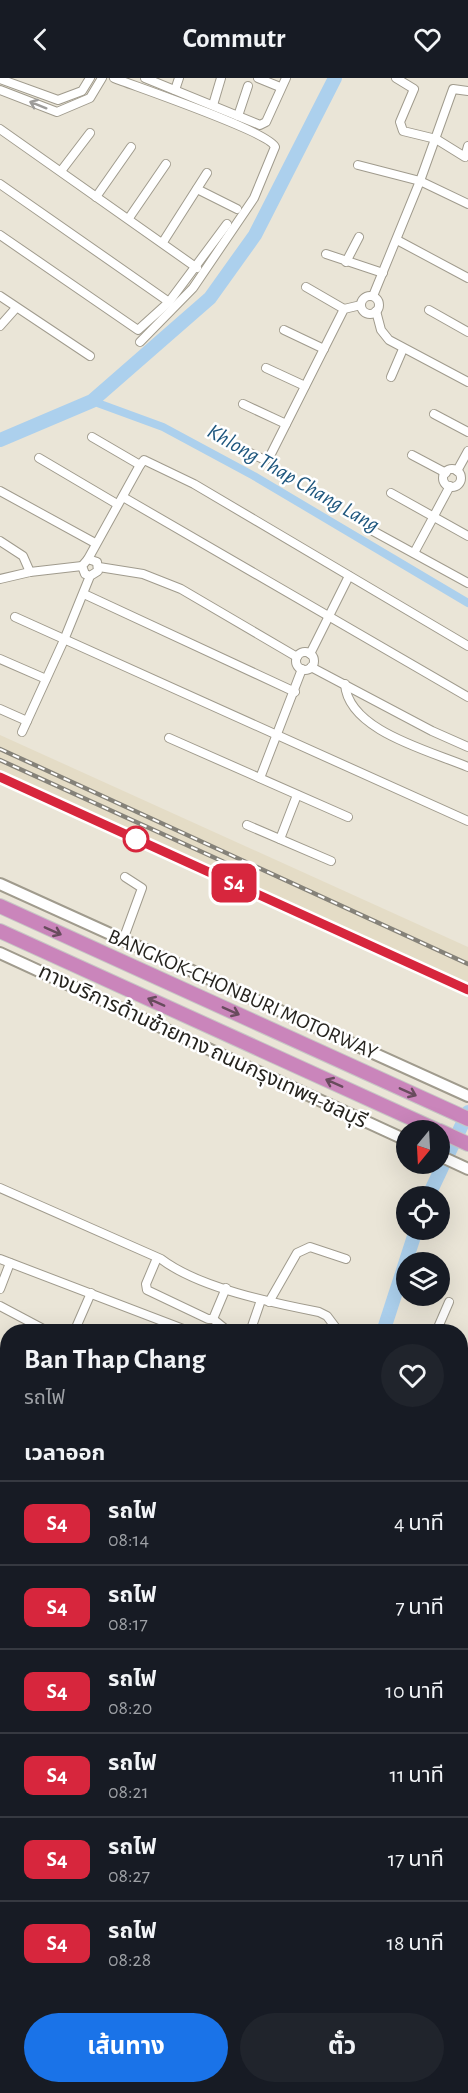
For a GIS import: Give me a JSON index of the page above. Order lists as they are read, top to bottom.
{
  "streets": {
    "highway": ["BANGKOK-CHONBURI MOTORWAY"],
    "main road": ["ทางบริการด้านซ้ายทาง ถนนกรุงเทพฯ-ชลบุรี"]
  },
  "water": ["Khlong Thap Chang Lang"],
  "north": "bottom",
  "page": {
    "header": "Commutr",
    "on_map": "S4",
    "heading": [
      ["Ban Thap Chang", "รถไฟ"],
      "เวลาออก"
    ],
    "list": [
      {
        "mark": "S4",
        "name": "รถไฟ",
        "note": "08:14",
        "value": "4 นาที"
      },
      {
        "mark": "S4",
        "name": "รถไฟ",
        "note": "08:17",
        "value": "7 นาที"
      },
      {
        "mark": "S4",
        "name": "รถไฟ",
        "note": "08:20",
        "value": "10 นาที"
      },
      {
        "mark": "S4",
        "name": "รถไฟ",
        "note": "08:21",
        "value": "11 นาที"
      },
      {
        "mark": "S4",
        "name": "รถไฟ",
        "note": "08:27",
        "value": "17 นาที"
      },
      {
        "mark": "S4",
        "name": "รถไฟ",
        "note": "08:28",
        "value": "18 นาที"
      }
    ],
    "buttons": ["เส้นทาง", "ตั๋ว"]
  }
}
